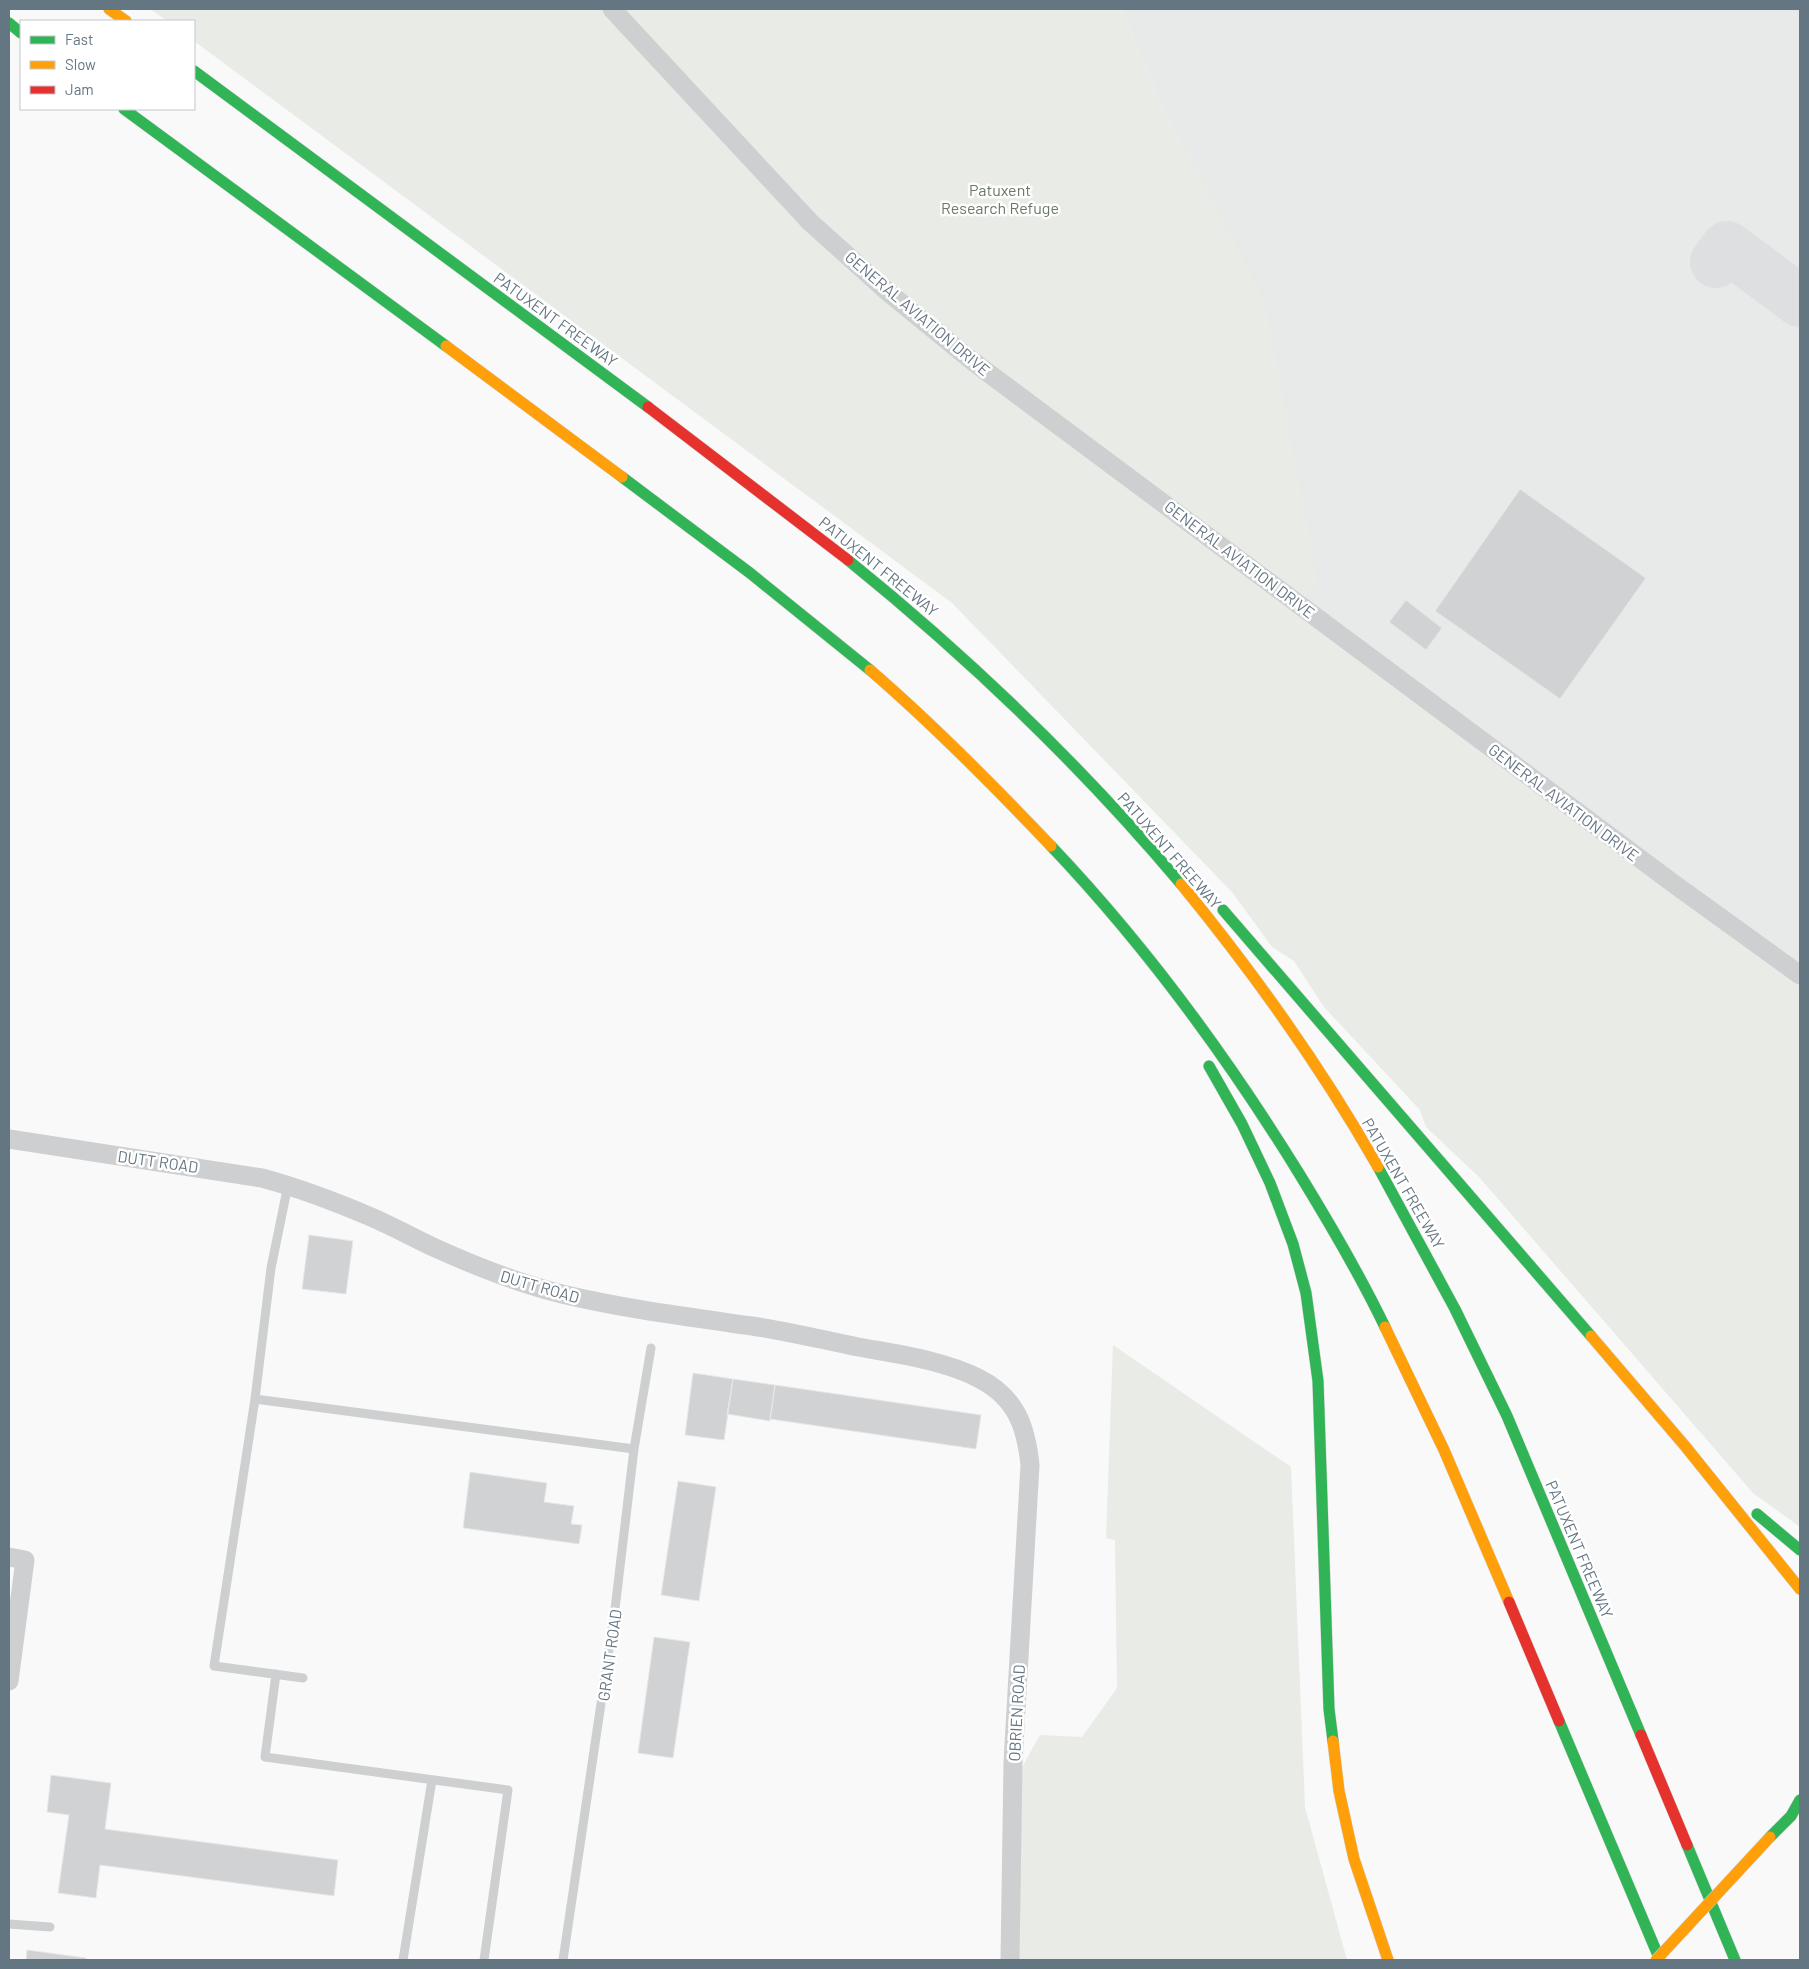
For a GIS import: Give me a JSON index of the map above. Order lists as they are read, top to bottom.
{
  "streets": {
    "main road": ["PATUXENT FREEWAY"],
    "street": ["GENERAL AVIATION DRIVE", "DUTT ROAD", "OBRIEN ROAD"],
    "lane": ["GRANT ROAD"]
  },
  "crossings": [
    ["DUTT ROAD", "OBRIEN ROAD"]
  ],
  "parks": ["Patuxent Research Refuge"],
  "legend": ["Fast", "Slow", "Jam"]
}
